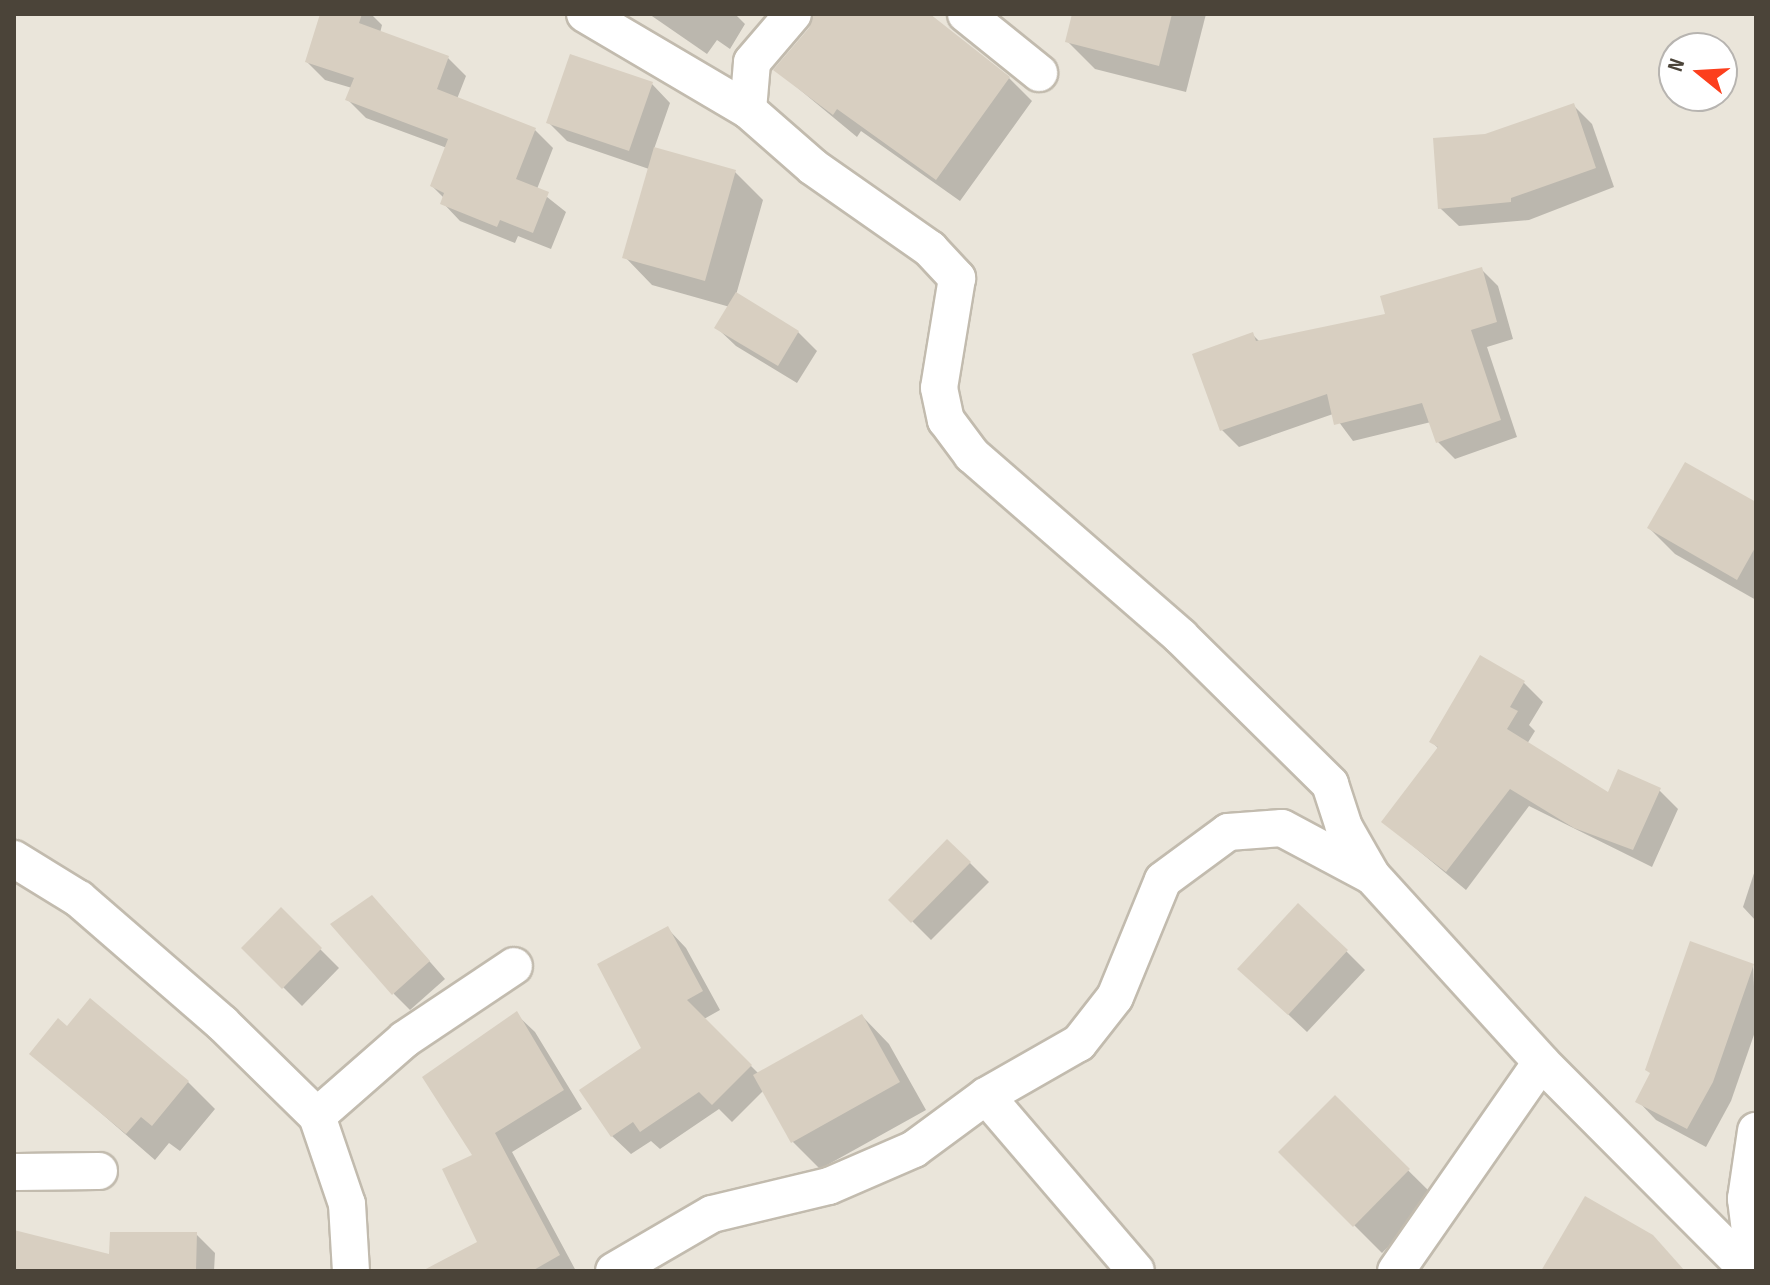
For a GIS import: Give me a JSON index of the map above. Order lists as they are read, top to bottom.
{
  "north": "left"
}
